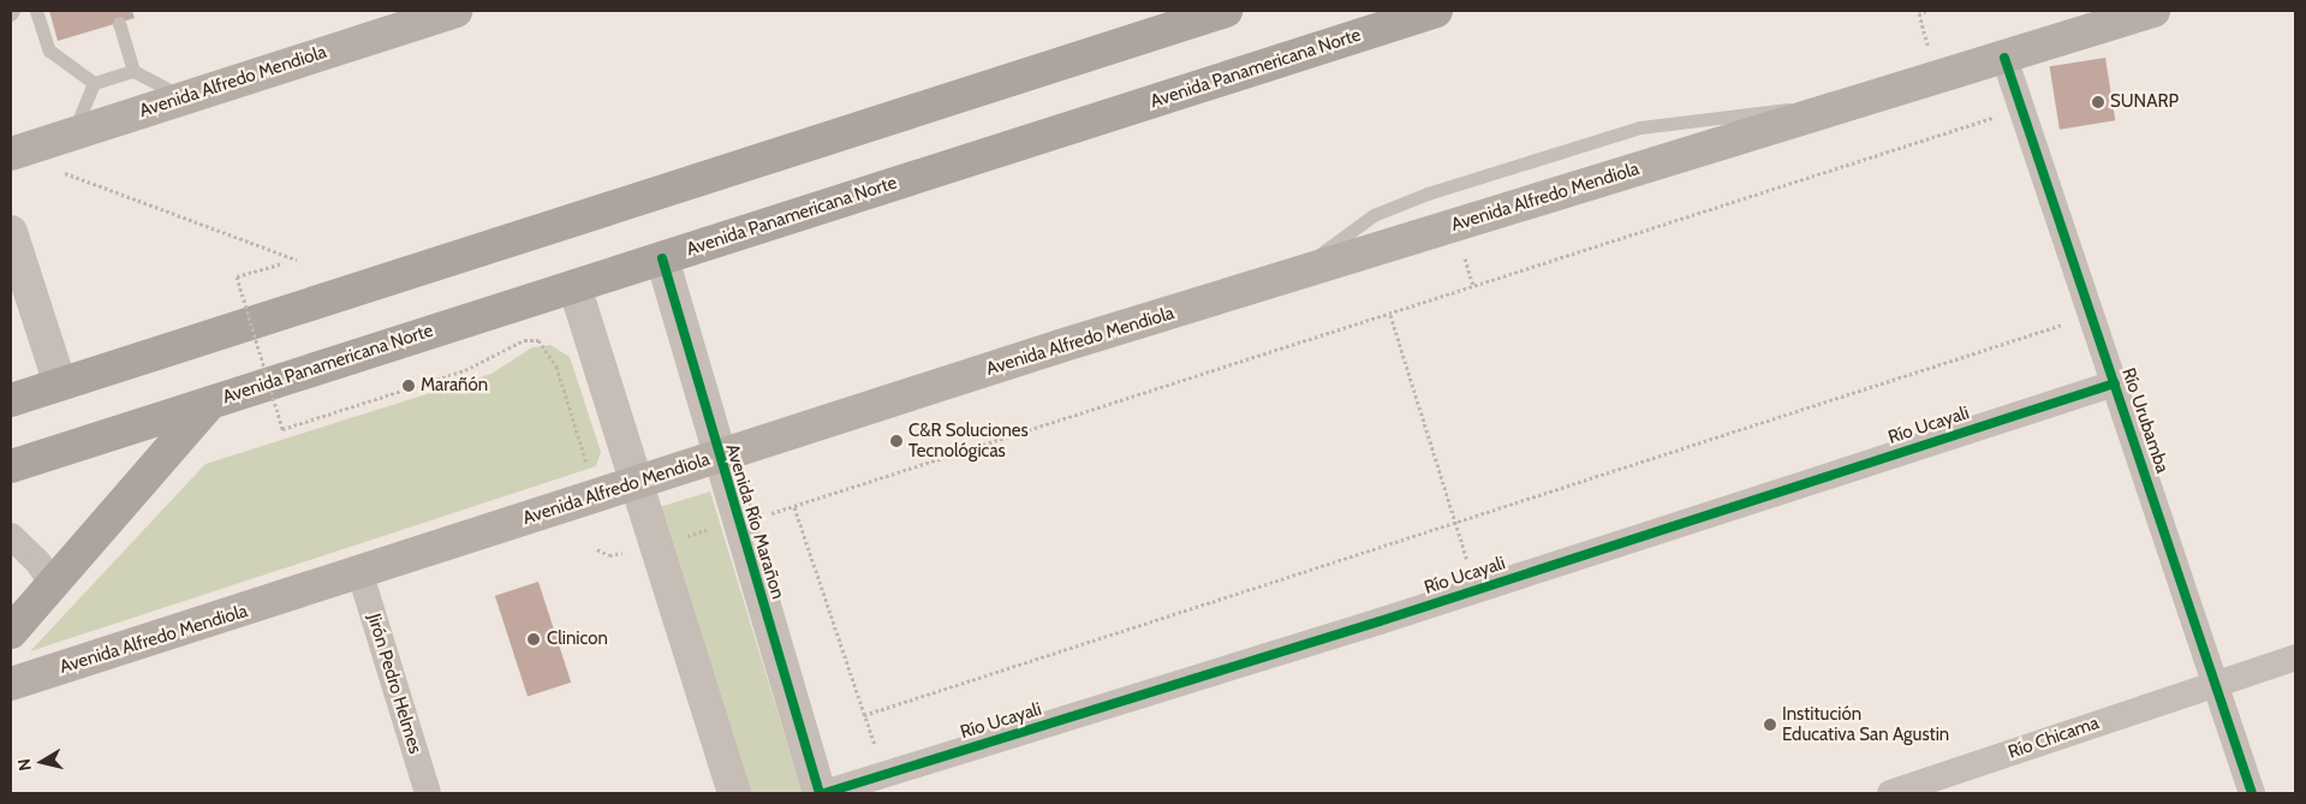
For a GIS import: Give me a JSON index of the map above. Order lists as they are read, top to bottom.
{
  "streets": {
    "highway": ["Avenida Panamericana Norte"],
    "main road": ["Avenida Alfredo Mendiola"],
    "street": [
      "Río Urubamba",
      "Río Ucayali",
      "Avenida Río Marañon",
      "Jirón Pedro Helmes",
      "Río Chicama"
    ]
  },
  "crossings": [
    ["Avenida Panamericana Norte", "Avenida Río Marañon"],
    ["Avenida Alfredo Mendiola", "Río Urubamba"],
    ["Avenida Alfredo Mendiola", "Avenida Río Marañon"],
    ["Avenida Alfredo Mendiola", "Jirón Pedro Helmes"],
    ["Río Urubamba", "Río Ucayali"],
    ["Río Urubamba", "Río Chicama"]
  ],
  "places": [
    "SUNARP",
    "Marañón",
    "C&R Soluciones Tecnológicas",
    "Clinicon",
    "Institución Educativa San Agustin"
  ],
  "north": "left"
}
